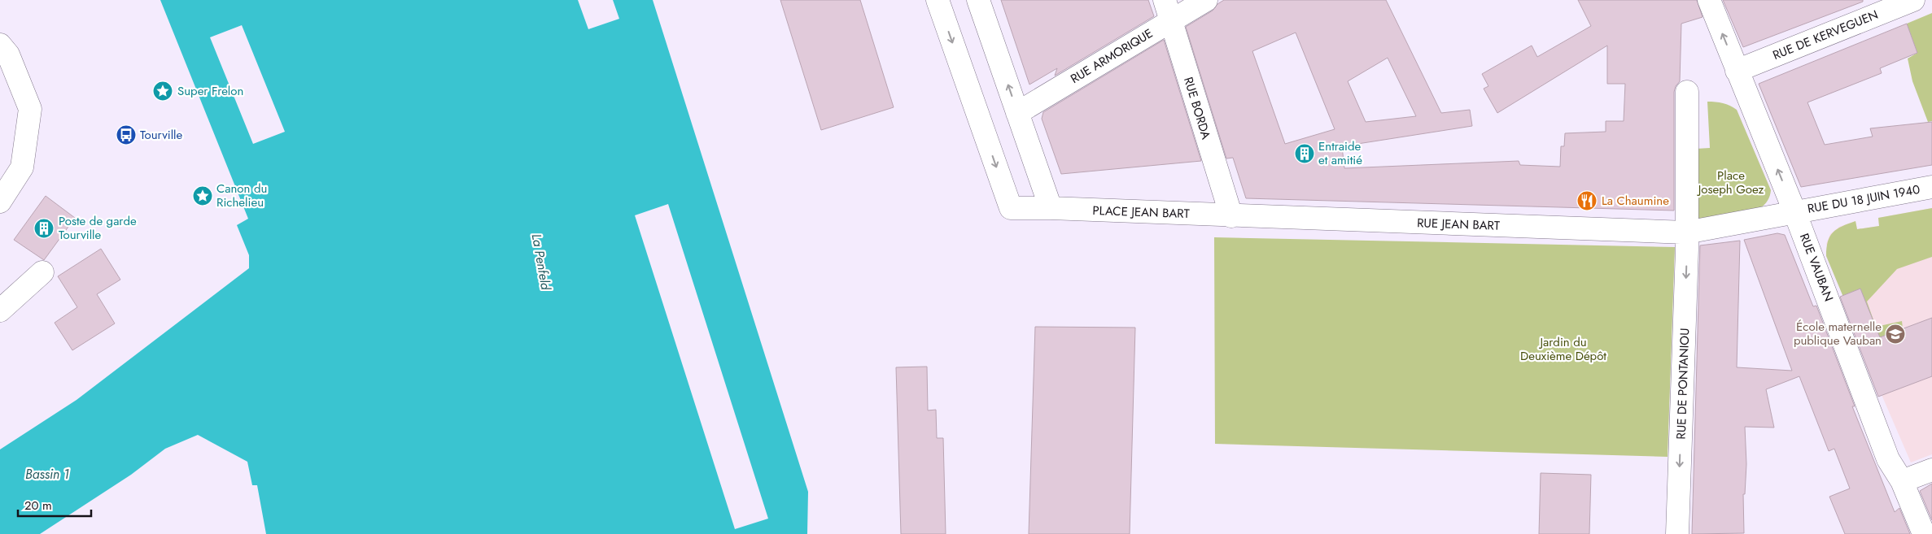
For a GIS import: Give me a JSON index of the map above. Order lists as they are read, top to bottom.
{
  "streets": {
    "street": [
      "RUE DE KERVEGUEN",
      "RUE ARMORIQUE",
      "RUE BORDA",
      "RUE DU 18 JUIN 1940",
      "PLACE JEAN BART",
      "RUE JEAN BART",
      "RUE VAUBAN",
      "RUE DE PONTANIOU"
    ]
  },
  "crossings": [
    ["RUE DE KERVEGUEN", "RUE VAUBAN"],
    ["RUE ARMORIQUE", "RUE BORDA"],
    ["RUE BORDA", "PLACE JEAN BART"],
    ["RUE BORDA", "RUE JEAN BART"],
    ["RUE DU 18 JUIN 1940", "RUE VAUBAN"],
    ["PLACE JEAN BART", "RUE JEAN BART"],
    ["RUE JEAN BART", "RUE DE PONTANIOU"]
  ],
  "one_way": ["RUE DE PONTANIOU"],
  "water": ["La Penfeld", "Bassin 1"],
  "parks": ["Place Joseph Goez", "Jardin du Deuxième Dépôt"],
  "places": {
    "place": ["Super Frelon", "Canon du Richelieu"],
    "bus stop": ["Tourville"],
    "building": ["Entraide et amitié", "Poste de garde Tourville"],
    "restaurant": ["La Chaumine"],
    "school or university": ["École maternelle publique Vauban"]
  },
  "scale_bar": "20 m"
}
